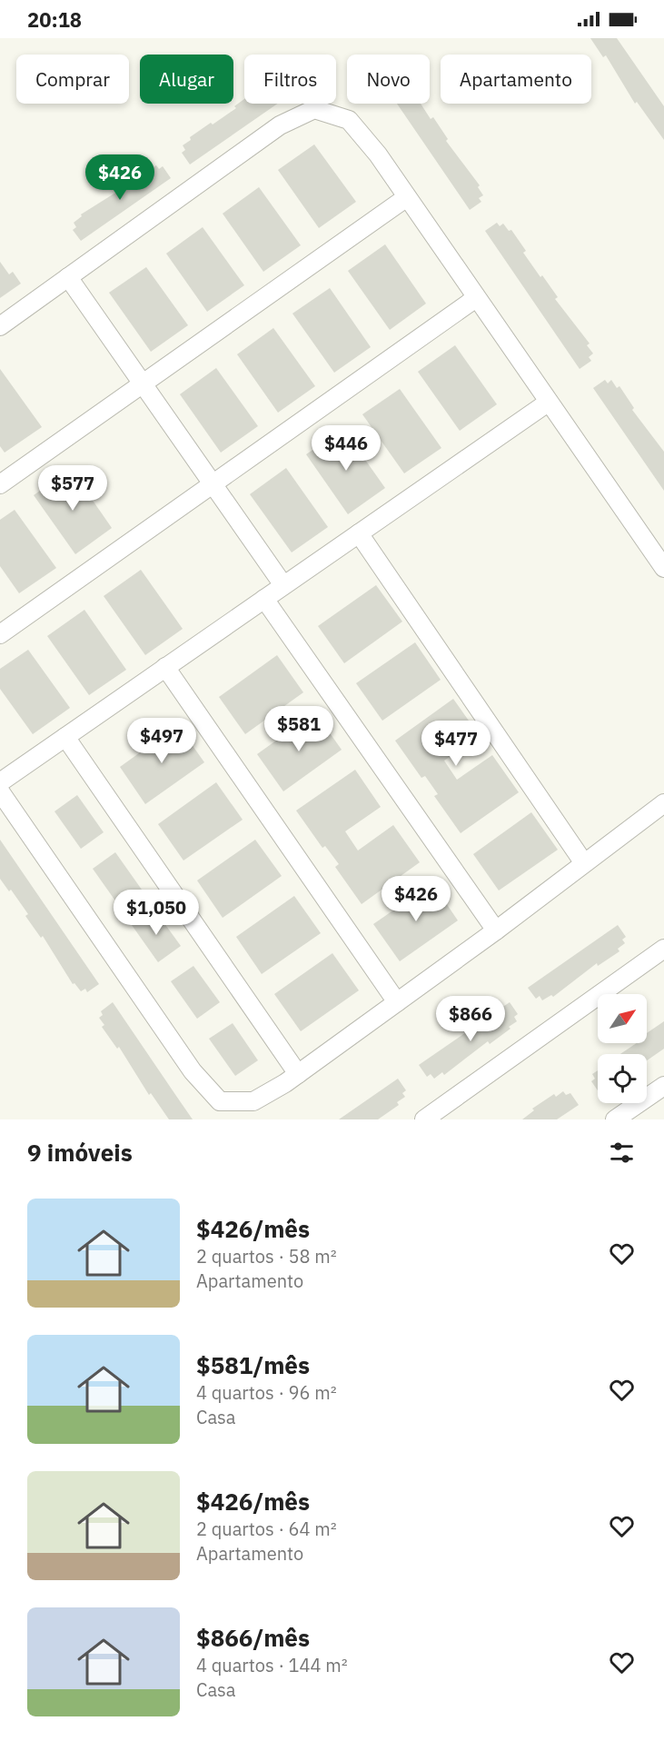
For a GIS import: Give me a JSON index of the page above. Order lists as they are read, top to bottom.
{
  "north": "top right",
  "page": {
    "status": "20:18",
    "chip": [
      "Comprar",
      "Alugar",
      "Filtros",
      "Novo",
      "Apartamento"
    ],
    "price": [
      "$426",
      "$446",
      "$577",
      "$581",
      "$497",
      "$477",
      "$426",
      "$1,050",
      "$866"
    ],
    "heading": "9 imóveis",
    "list": [
      {
        "name": "$426/mês",
        "note": "2 quartos · 58 m² · Apartamento"
      },
      {
        "name": "$581/mês",
        "note": "4 quartos · 96 m² · Casa"
      },
      {
        "name": "$426/mês",
        "note": "2 quartos · 64 m² · Apartamento"
      },
      {
        "name": "$866/mês",
        "note": "4 quartos · 144 m² · Casa"
      }
    ]
  }
}
